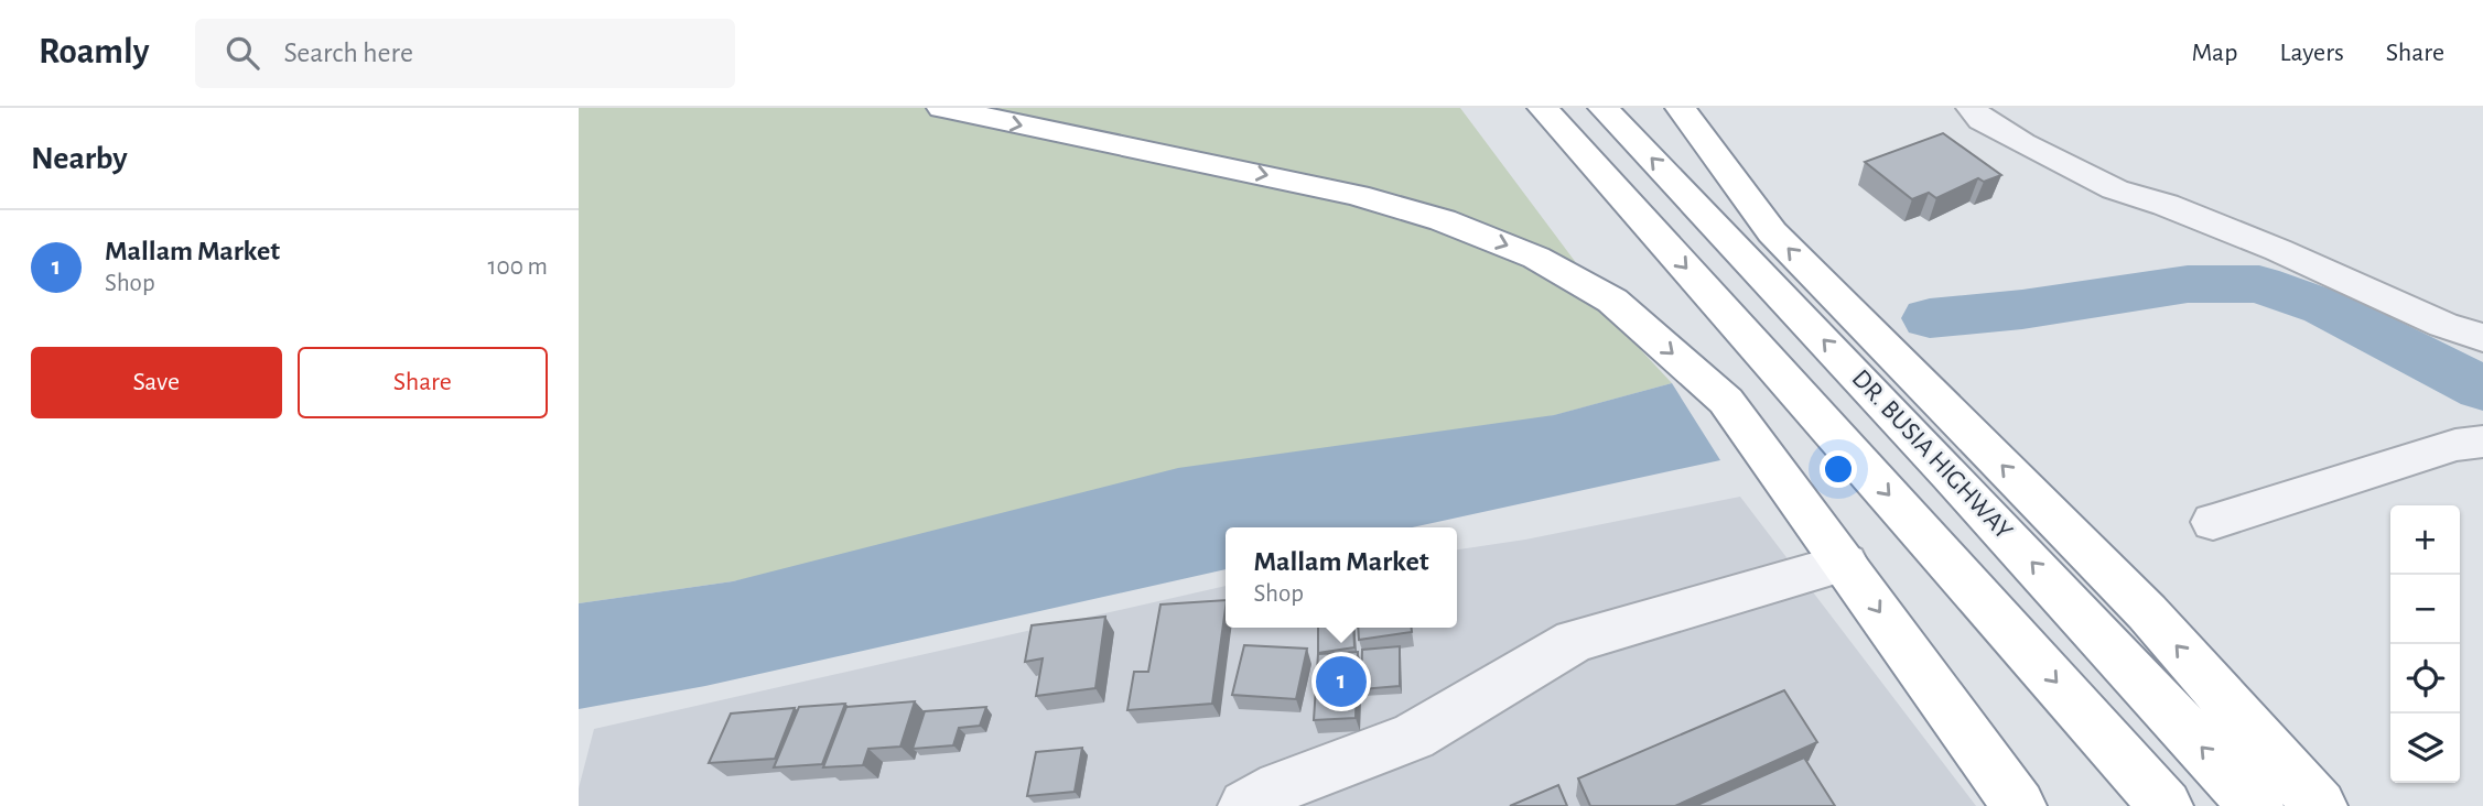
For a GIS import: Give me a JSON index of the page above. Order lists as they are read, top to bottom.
{
  "streets": {
    "highway": ["DR. BUSIA HIGHWAY"]
  },
  "page": {
    "header": "Roamly",
    "search": "Search here",
    "nav": ["Map", "Layers", "Share"],
    "heading": "Nearby",
    "list": [
      {
        "mark": "1",
        "name": "Mallam Market",
        "note": "Shop",
        "value": "100 m"
      }
    ],
    "buttons": ["Save", "Share"],
    "map_buttons": ["+", "−"],
    "popup": ["Mallam Market", "Shop"],
    "pins": "1"
  }
}
